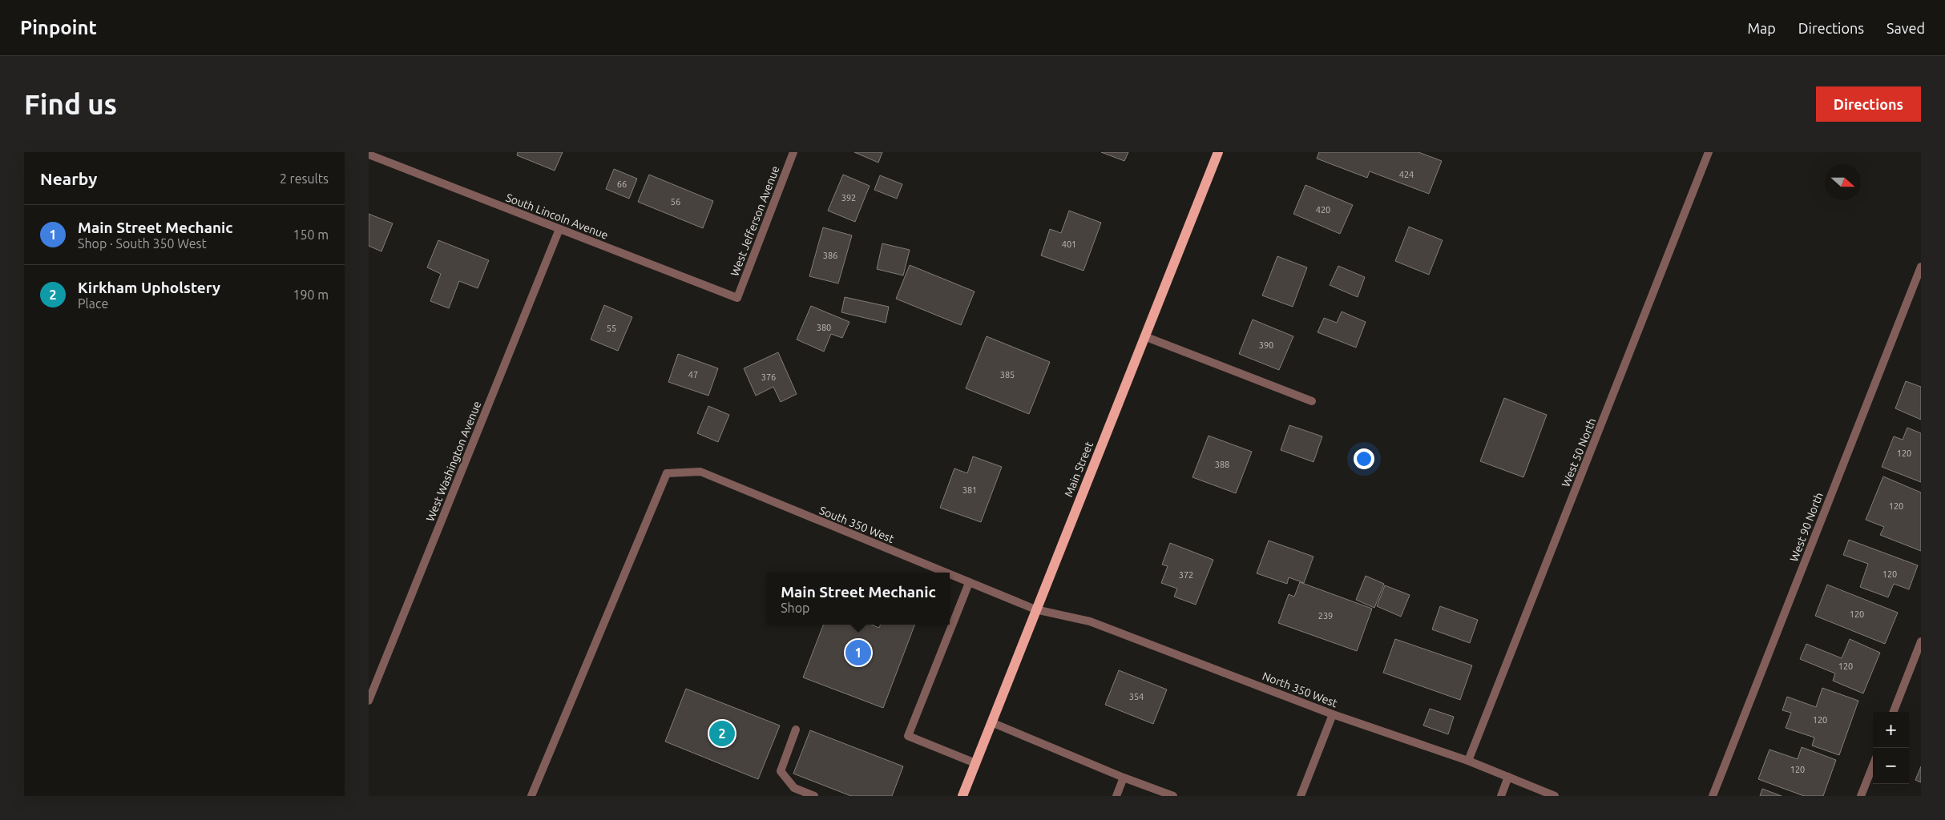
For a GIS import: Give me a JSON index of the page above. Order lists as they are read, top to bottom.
{
  "streets": {
    "main road": ["Main Street"],
    "street": [
      "South Lincoln Avenue",
      "West Jefferson Avenue",
      "West 50 North",
      "West Washington Avenue",
      "South 350 West",
      "West 90 North",
      "North 350 West"
    ]
  },
  "crossings": [
    ["South Lincoln Avenue", "West Jefferson Avenue"],
    ["South Lincoln Avenue", "West Washington Avenue"],
    ["West 50 North", "North 350 West"],
    ["Main Street", "South 350 West"],
    ["Main Street", "North 350 West"],
    ["South 350 West", "North 350 West"]
  ],
  "house_numbers": [
    "424",
    "66",
    "392",
    "56",
    "420",
    "401",
    "386",
    "380",
    "55",
    "390",
    "47",
    "385",
    "376",
    "120",
    "388",
    "381",
    "120",
    "120",
    "372",
    "120",
    "239",
    "120",
    "354",
    "120",
    "120"
  ],
  "north": "right",
  "page": {
    "header": "Pinpoint",
    "nav": ["Map", "Directions", "Saved"],
    "buttons": "Directions",
    "title": "Find us",
    "heading": ["Nearby", "2 results"],
    "list": [
      {
        "mark": "1",
        "name": "Main Street Mechanic",
        "note": "Shop · South 350 West",
        "value": "150 m"
      },
      {
        "mark": "2",
        "name": "Kirkham Upholstery",
        "note": "Place",
        "value": "190 m"
      }
    ],
    "popup": ["Main Street Mechanic", "Shop"],
    "pins": ["1", "2"],
    "map_buttons": ["+", "−"]
  }
}
